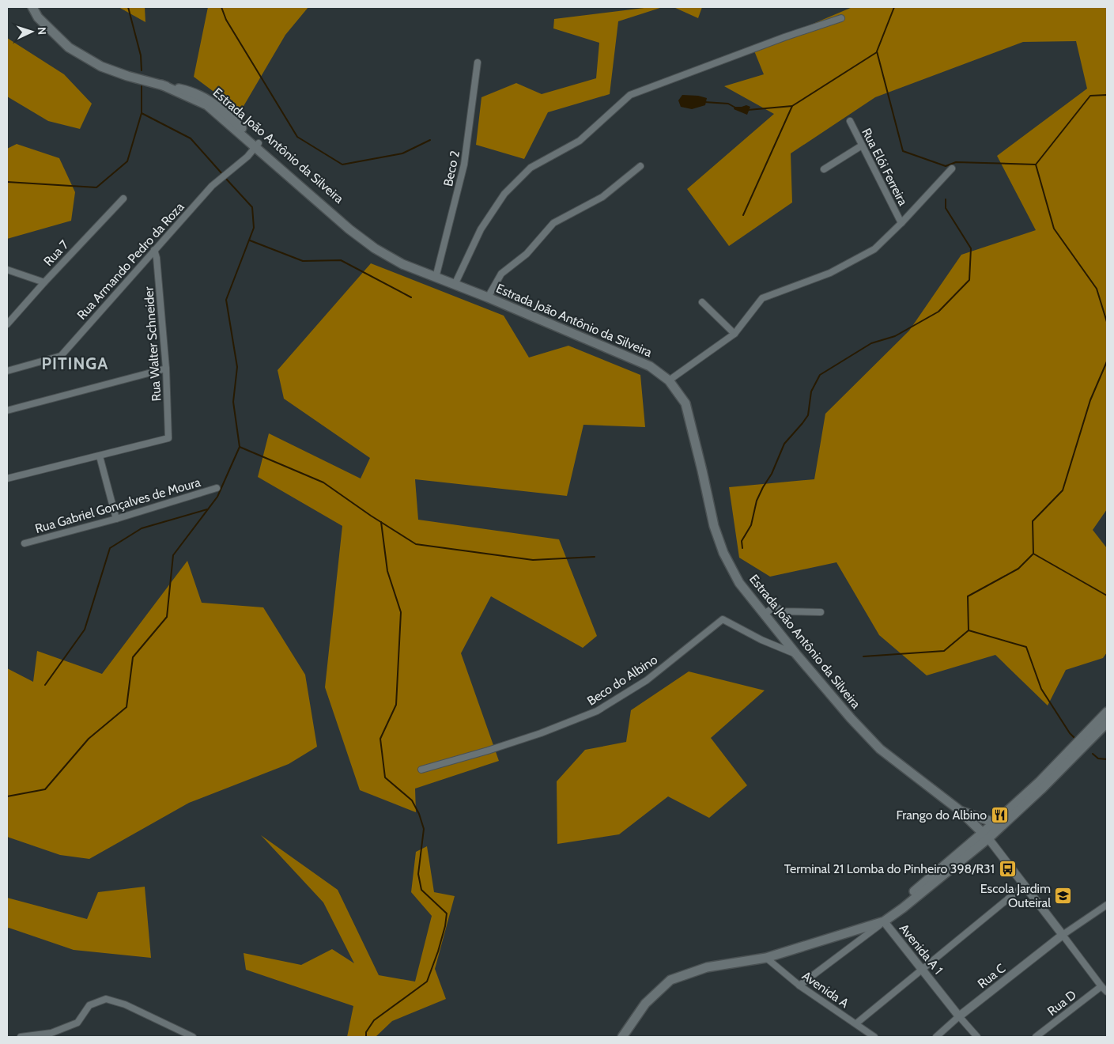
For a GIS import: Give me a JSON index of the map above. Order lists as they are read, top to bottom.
{
  "streets": {
    "main road": ["Estrada João Antônio da Silveira"],
    "street": [
      "Rua Elói Ferreira",
      "Beco 2",
      "Rua 7",
      "Rua Armando Pedro da Roza",
      "Rua Walter Schneider",
      "Rua Gabriel Gonçalves de Moura",
      "Beco do Albino",
      "Avenida A 1",
      "Rua C",
      "Avenida A",
      "Rua D"
    ]
  },
  "crossings": [
    ["Estrada João Antônio da Silveira", "Beco 2"],
    ["Estrada João Antônio da Silveira", "Rua Armando Pedro da Roza"],
    ["Estrada João Antônio da Silveira", "Beco do Albino"],
    ["Rua Armando Pedro da Roza", "Rua Walter Schneider"],
    ["Avenida A 1", "Rua C"],
    ["Avenida A 1", "Avenida A"]
  ],
  "districts": ["PITINGA"],
  "places": {
    "restaurant": ["Frango do Albino"],
    "bus stop": ["Terminal 21 Lomba do Pinheiro 398/R31"],
    "school or university": ["Escola Jardim Outeiral"]
  },
  "north": "right"
}
